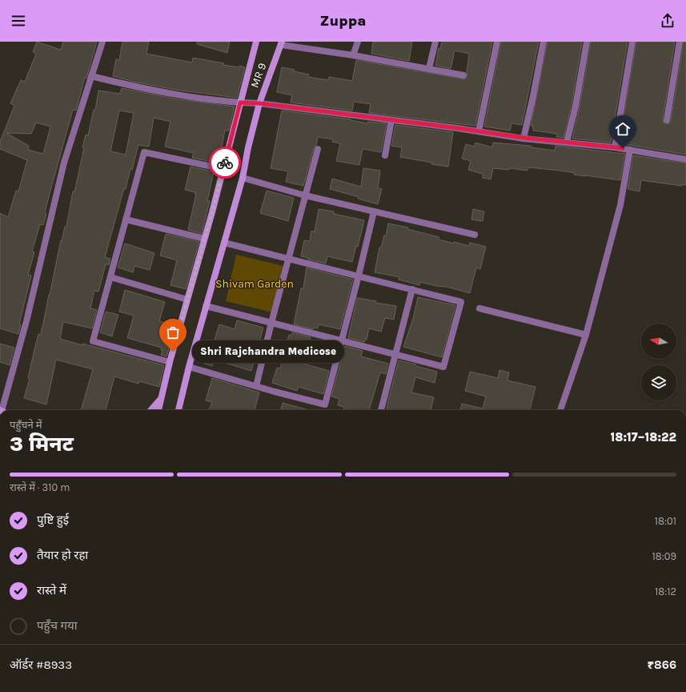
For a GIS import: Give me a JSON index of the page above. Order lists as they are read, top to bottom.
{
  "streets": {
    "main road": ["MR 9"]
  },
  "parks": ["Shivam Garden"],
  "places": ["Shri Rajchandra Medicose"],
  "north": "left",
  "page": {
    "header": "Zuppa",
    "bubble": "Shri Rajchandra Medicose",
    "heading": ["3 मिनट", "पहुँचने में", "18:17–18:22"],
    "panel": ["ऑर्डर #8933", "₹866"],
    "bar": "रास्ते में · 310 m",
    "list": [
      ["पुष्टि हुई", "18:01"],
      ["तैयार हो रहा", "18:09"],
      ["रास्ते में", "18:12"],
      "पहुँच गया"
    ]
  }
}
